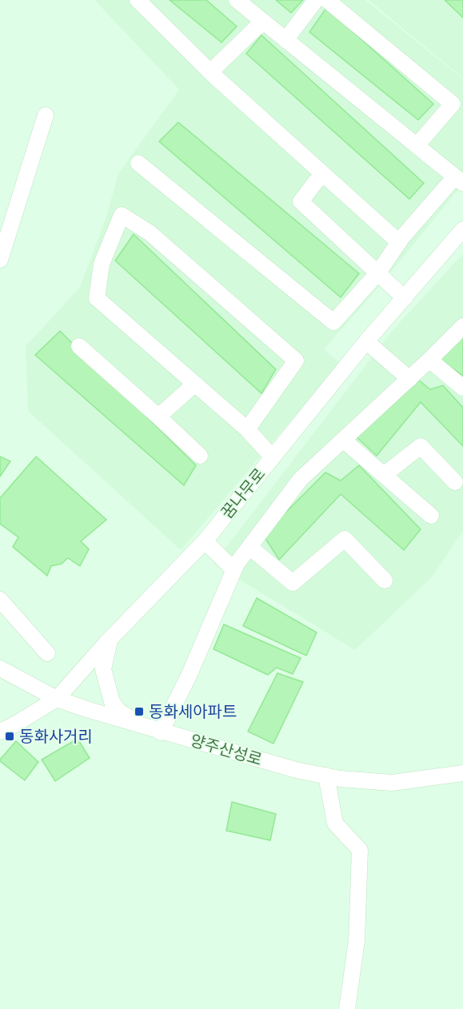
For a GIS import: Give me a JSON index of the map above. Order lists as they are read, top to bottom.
{
  "streets": {
    "street": ["꿈나무로", "양주산성로"]
  },
  "crossings": [
    ["꿈나무로", "양주산성로"]
  ],
  "places": {
    "transit": ["동화세아파트", "동화사거리"]
  }
}
